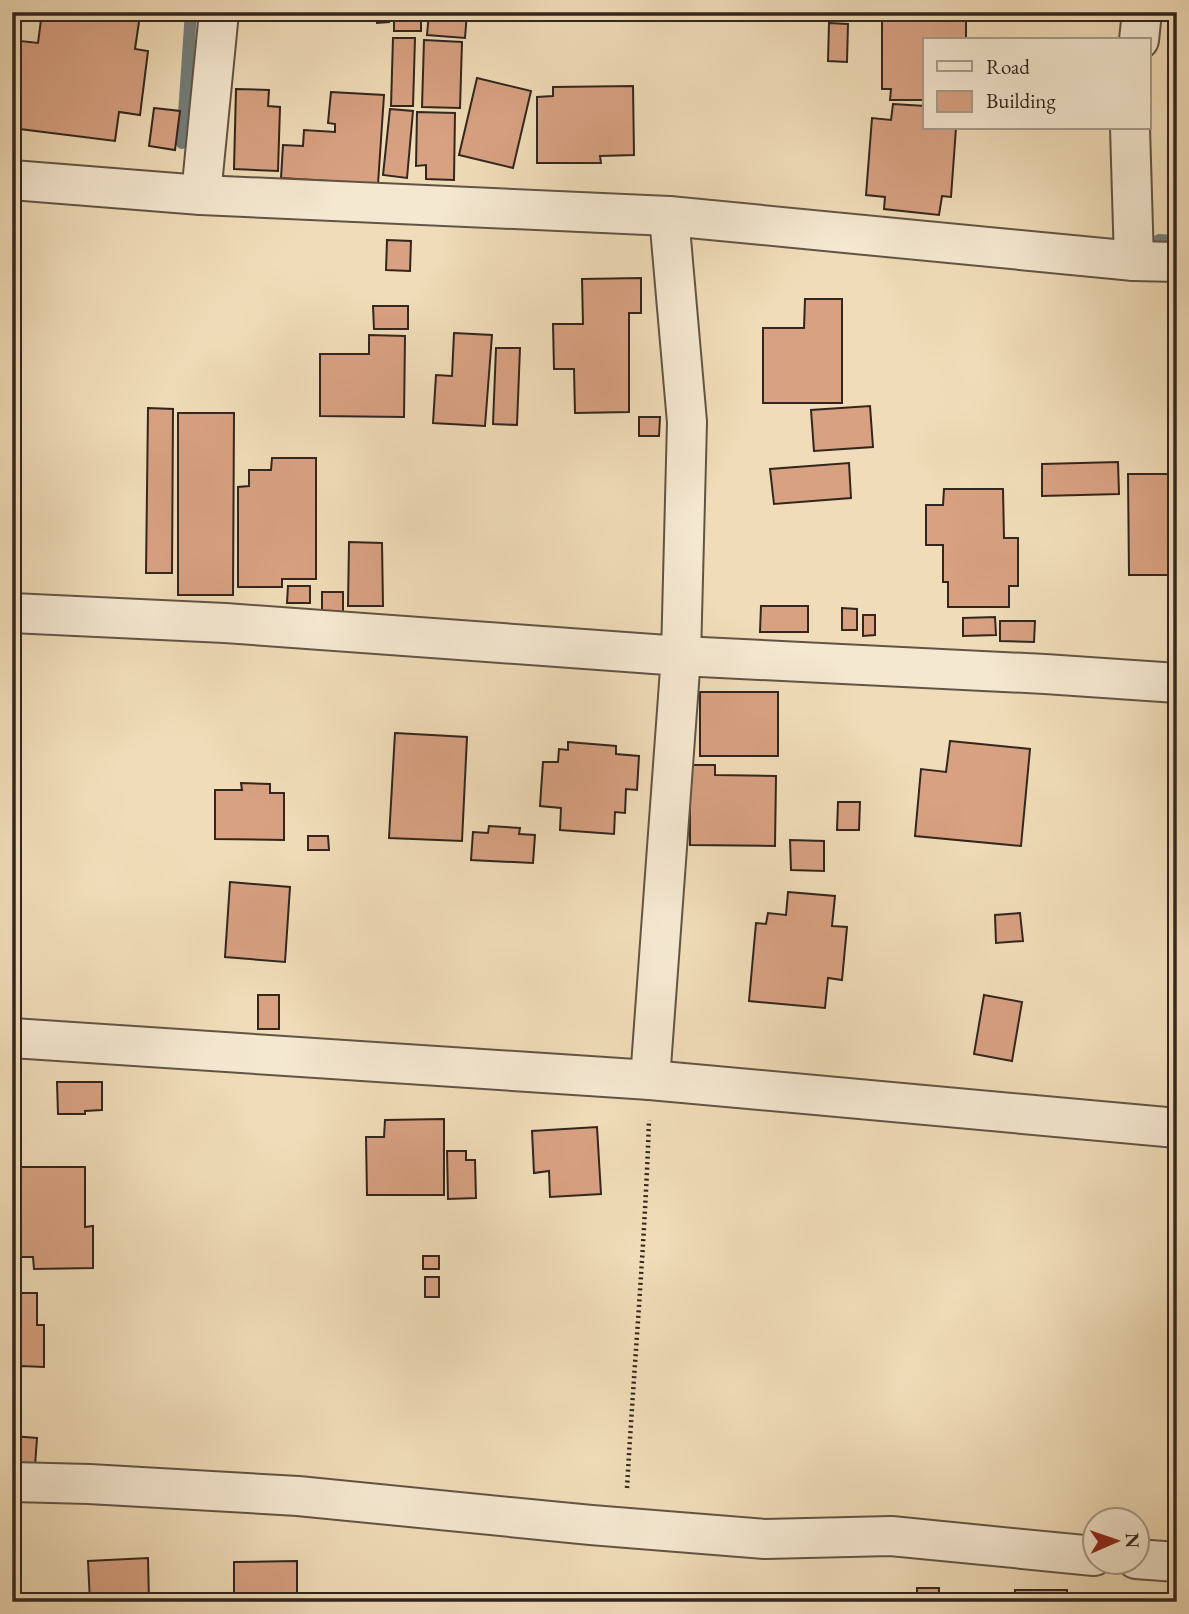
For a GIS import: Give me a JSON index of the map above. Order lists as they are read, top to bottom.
{
  "legend": ["Road", "Building"],
  "north": "right"
}
